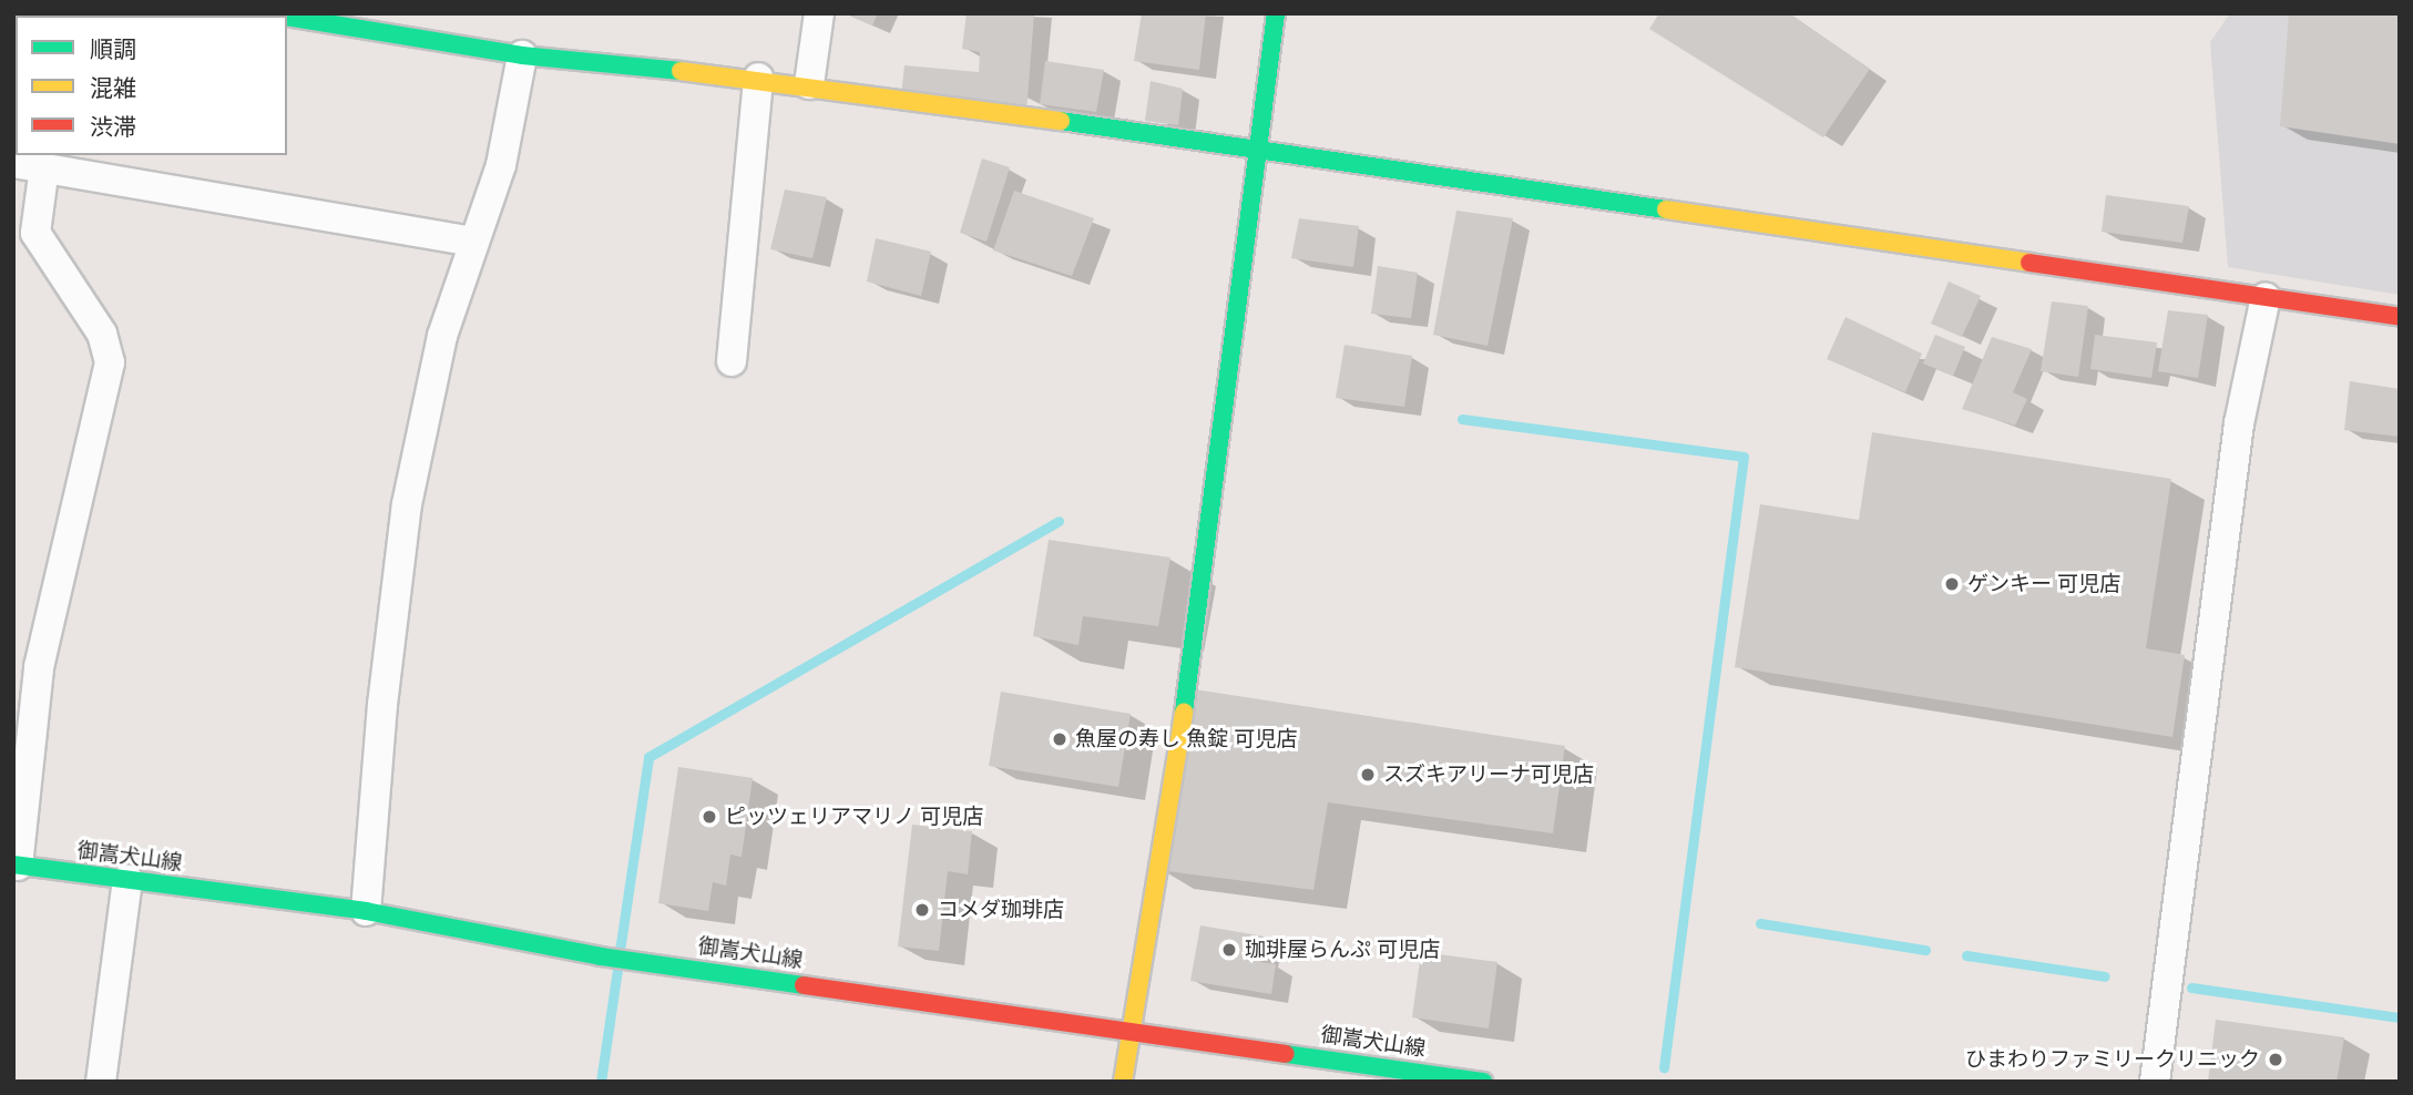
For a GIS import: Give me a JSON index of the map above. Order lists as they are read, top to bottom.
{
  "streets": {
    "street": ["御嵩犬山線"]
  },
  "places": [
    "ゲンキー 可児店",
    "魚屋の寿し 魚錠 可児店",
    "スズキアリーナ可児店",
    "ピッツェリアマリノ 可児店",
    "コメダ珈琲店",
    "珈琲屋らんぷ 可児店",
    "ひまわりファミリークリニック"
  ],
  "legend": ["順調", "混雑", "渋滞"]
}
